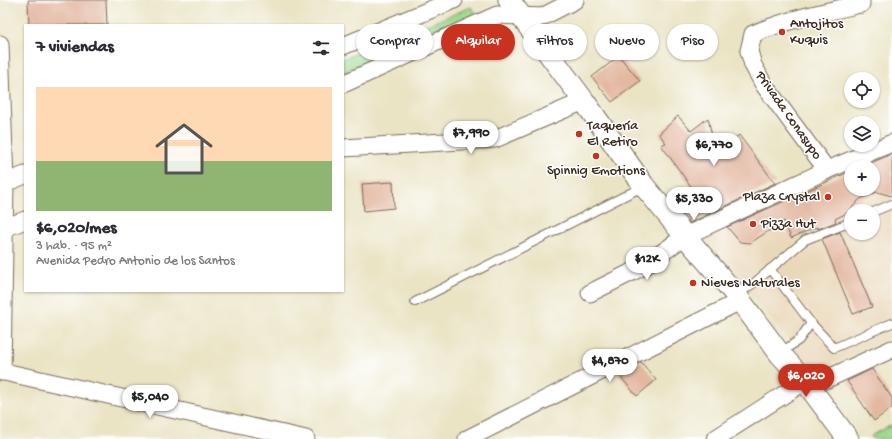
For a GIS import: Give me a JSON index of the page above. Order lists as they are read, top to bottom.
{
  "streets": {
    "street": ["Privada Conasupo"]
  },
  "places": [
    "Antojitos Kuquis",
    "Taquería El Retiro",
    "Spinnig Emotions",
    "Plaza Crystal",
    "Pizza Hut",
    "Nieves Naturales"
  ],
  "page": {
    "chip": [
      "Comprar",
      "Alquilar",
      "Filtros",
      "Nuevo",
      "Piso"
    ],
    "heading": "7 viviendas",
    "map_buttons": ["+", "−"],
    "list": [
      {
        "name": "$6,020/mes",
        "note": "3 hab. · 95 m² · Avenida Pedro Antonio de los Santos"
      }
    ],
    "price": [
      "$7,990",
      "$6,770",
      "$5,330",
      "$12K",
      "$4,870",
      "$6,020",
      "$5,040"
    ]
  }
}
